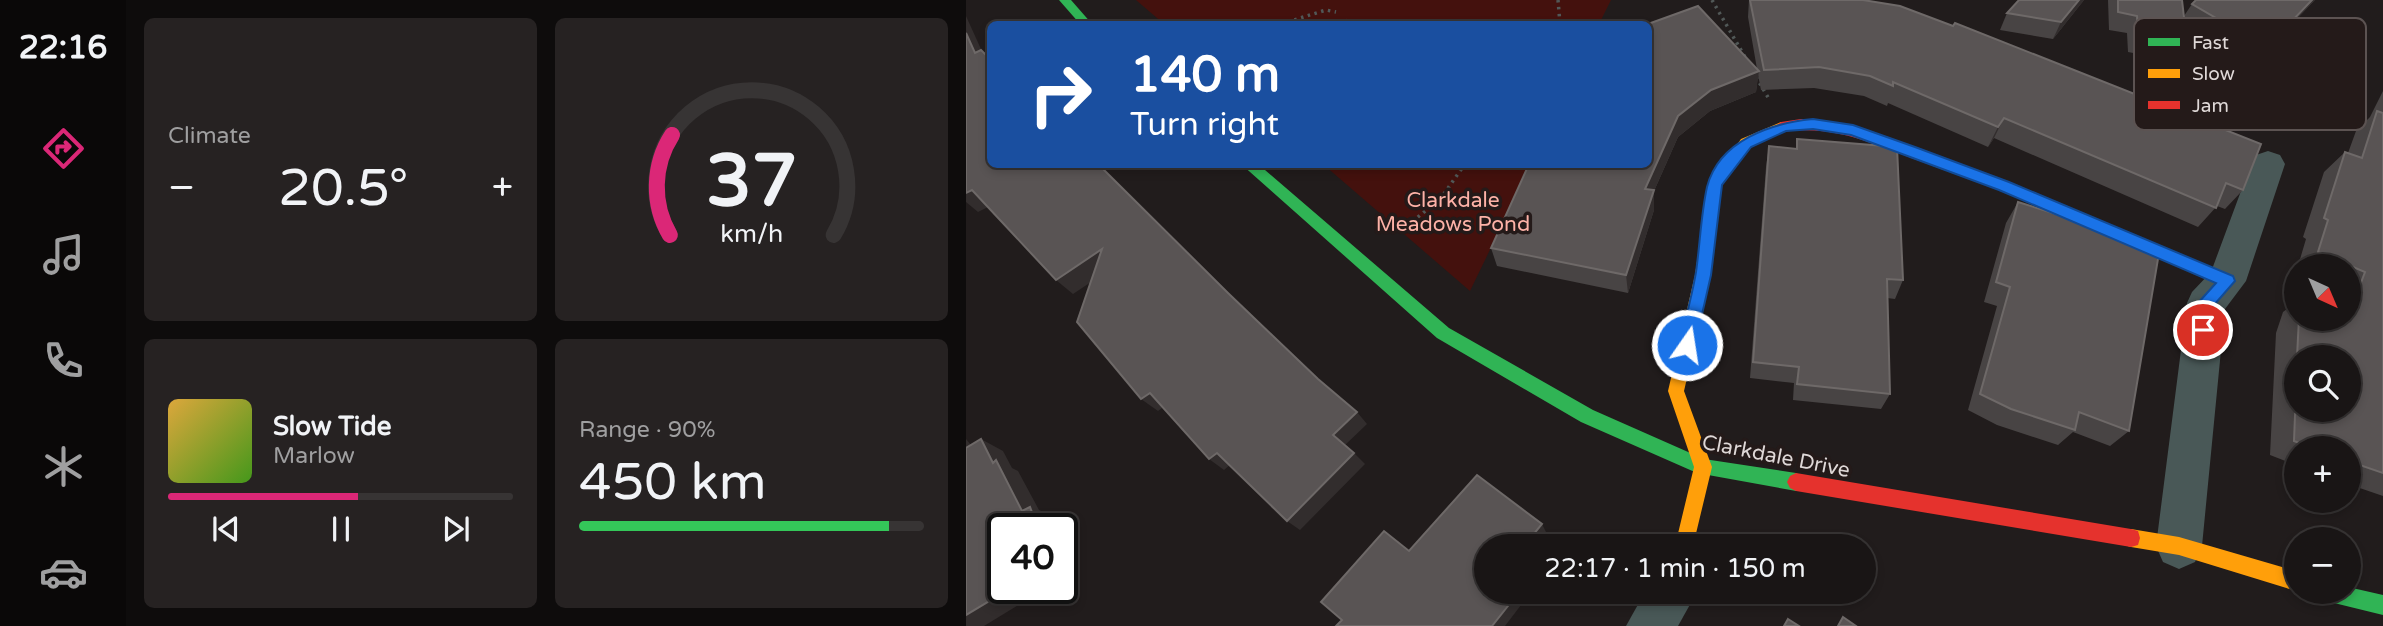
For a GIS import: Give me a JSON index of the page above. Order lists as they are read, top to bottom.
{
  "streets": {
    "street": ["Clarkdale Drive"]
  },
  "parks": ["Clarkdale Meadows Pond"],
  "legend": ["Fast", "Slow", "Jam"],
  "north": "bottom right",
  "page": {
    "tabs": "22:16",
    "tile": [
      "Climate",
      ["Range · 90%", "450 km"]
    ],
    "turn": ["140 m", "Turn right"],
    "heat": ["−", "20.5°", "+"],
    "map_buttons": ["+", "−"],
    "song": ["Slow Tide", "Marlow"],
    "limit": "40",
    "trip": "22:17 · 1 min · 150 m",
    "gauge": ["37", "km/h"]
  }
}
